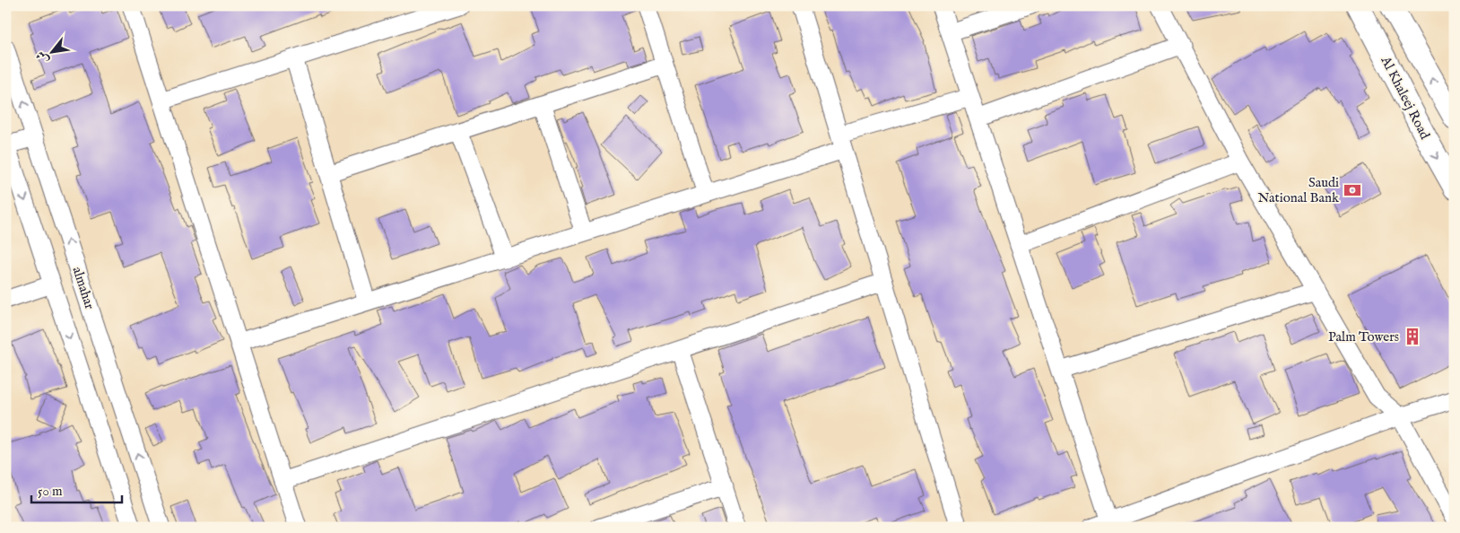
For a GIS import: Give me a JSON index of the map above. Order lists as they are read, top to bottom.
{
  "streets": {
    "main road": ["Al Khaleej Road"],
    "street": ["almahar"]
  },
  "places": {
    "bank": ["Saudi National Bank"],
    "building": ["Palm Towers"]
  },
  "scale_bar": "50 m",
  "north": "bottom left"
}
